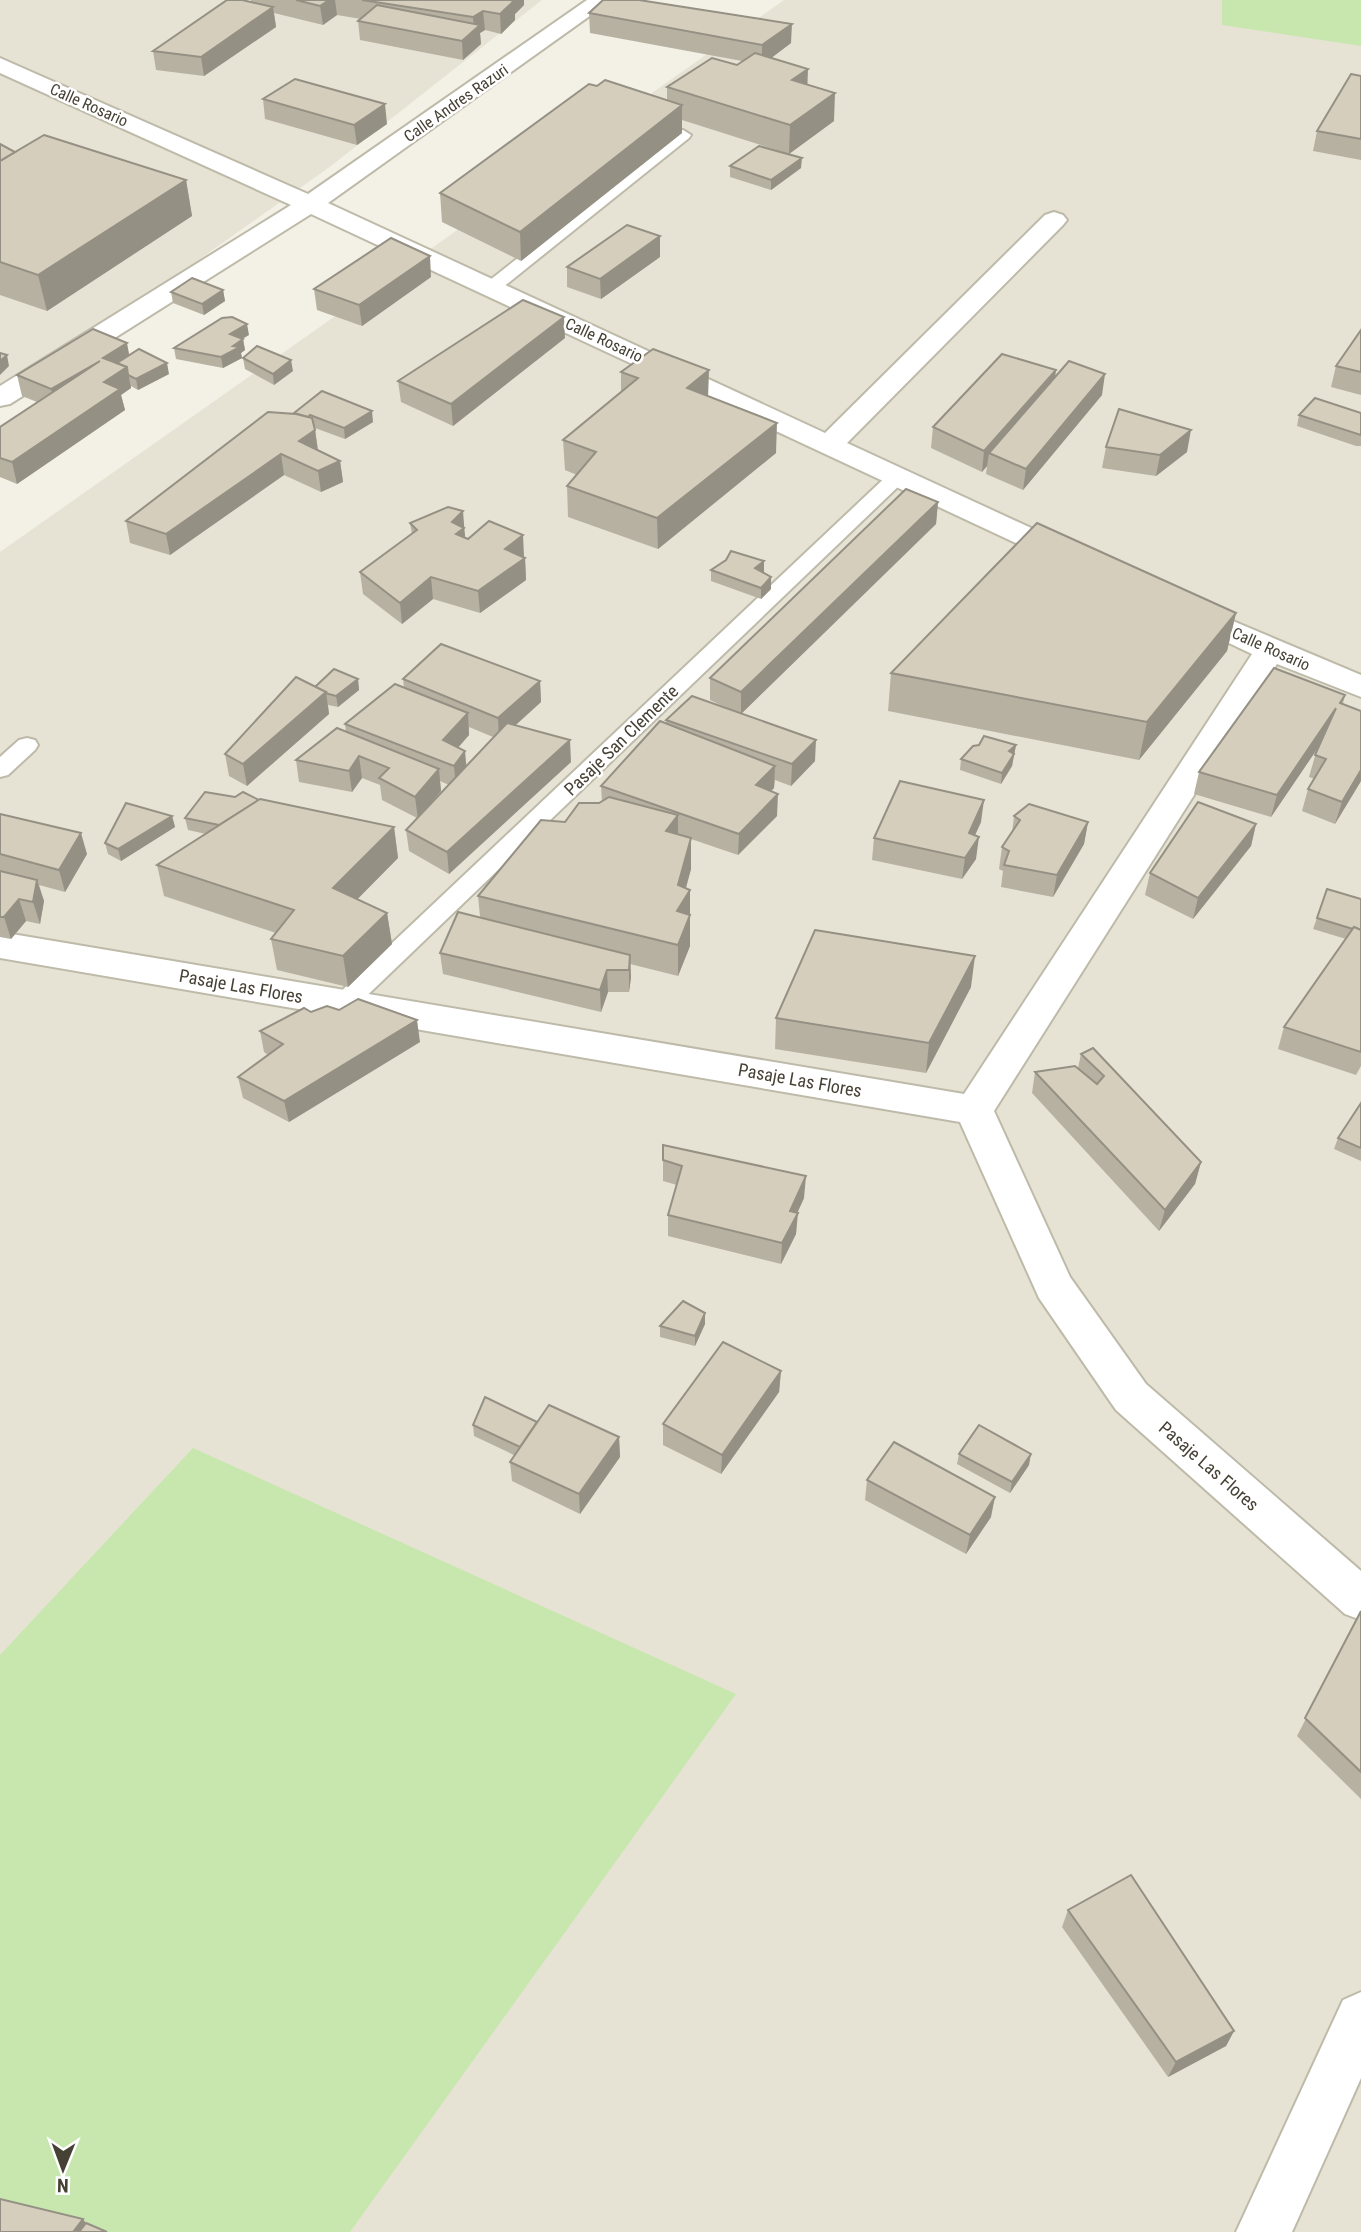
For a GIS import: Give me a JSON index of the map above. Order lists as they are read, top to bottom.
{
  "streets": {
    "street": ["Calle Andres Razuri", "Calle Rosario", "Pasaje Las Flores"],
    "lane": ["Pasaje San Clemente"]
  },
  "crossings": [
    ["Calle Andres Razuri", "Calle Rosario"],
    ["Calle Rosario", "Pasaje San Clemente"],
    ["Pasaje San Clemente", "Pasaje Las Flores"]
  ],
  "north": "bottom"
}
